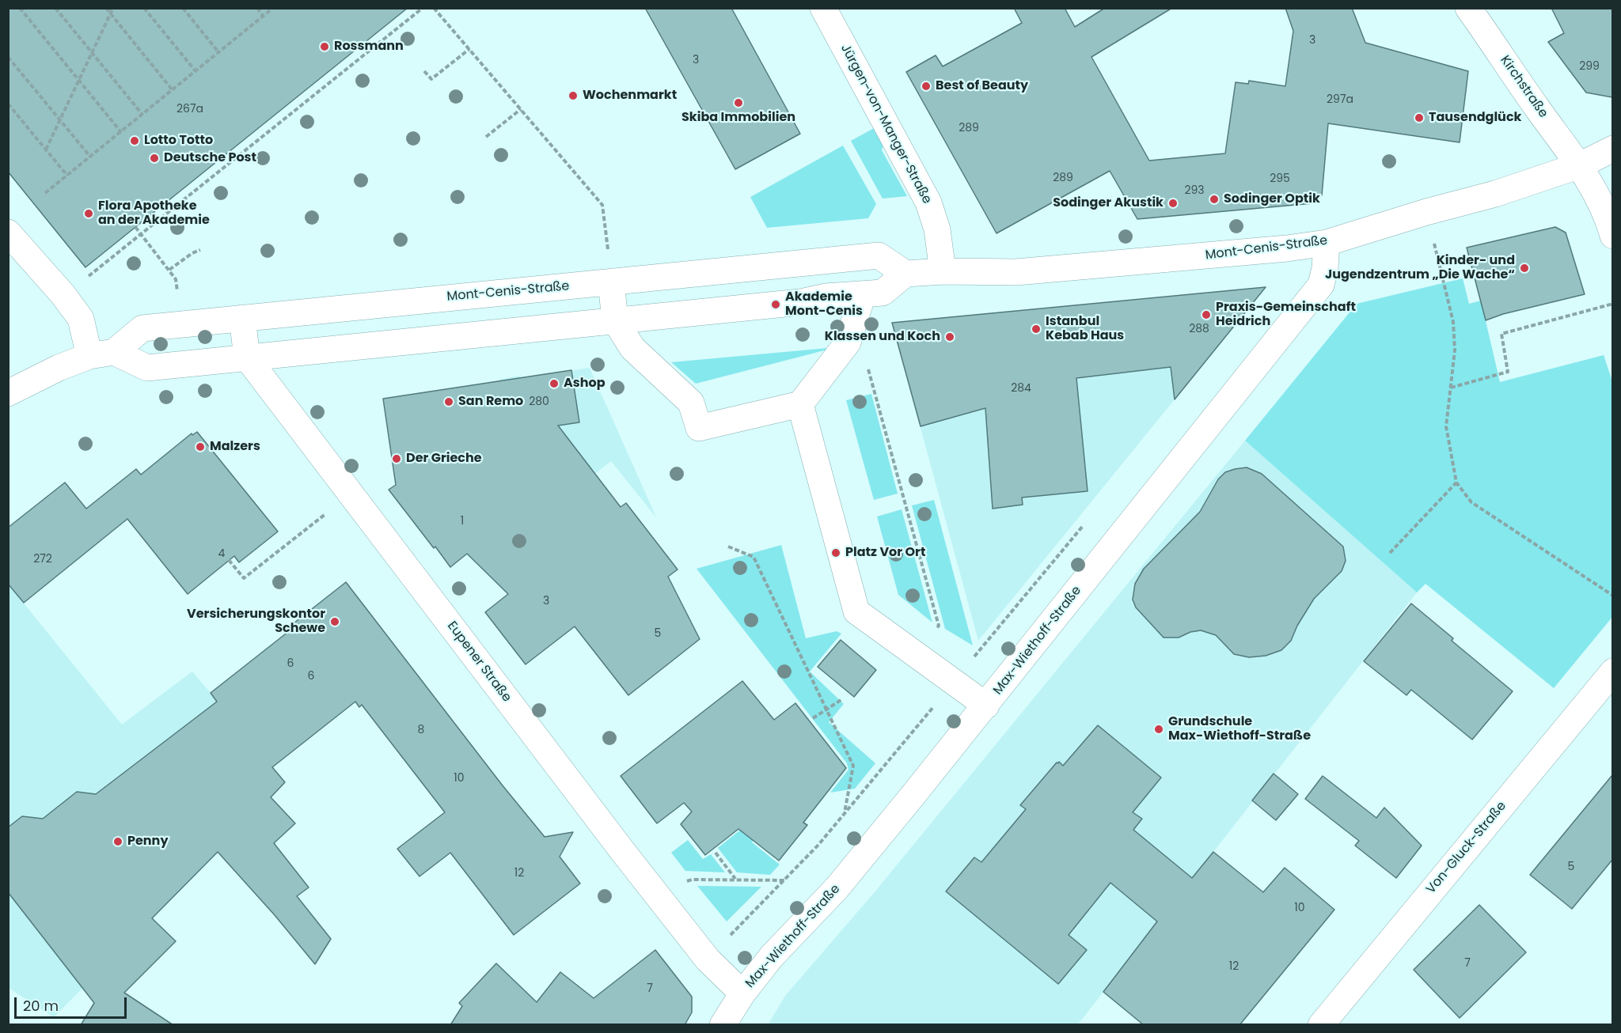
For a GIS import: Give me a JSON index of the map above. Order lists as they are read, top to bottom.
{
  "streets": {
    "street": [
      "Kirchstraße",
      "Jürgen-von-Manger-Straße",
      "Mont-Cenis-Straße",
      "Max-Wiethoff-Straße",
      "Eupener Straße",
      "Von-Gluck-Straße"
    ]
  },
  "crossings": [
    ["Kirchstraße", "Mont-Cenis-Straße"],
    ["Jürgen-von-Manger-Straße", "Mont-Cenis-Straße"],
    ["Mont-Cenis-Straße", "Max-Wiethoff-Straße"],
    ["Max-Wiethoff-Straße", "Eupener Straße"]
  ],
  "places": [
    "Rossmann",
    "Best of Beauty",
    "Wochenmarkt",
    "Skiba Immobilien",
    "Tausendglück",
    "Lotto Totto",
    "Deutsche Post",
    "Sodinger Optik",
    "Sodinger Akustik",
    "Flora Apotheke an der Akademie",
    "Kinder- und Jugendzentrum „Die Wache“",
    "Akademie Mont-Cenis",
    "Praxis-Gemeinschaft Heidrich",
    "Istanbul Kebab Haus",
    "Klassen und Koch",
    "Ashop",
    "San Remo",
    "Malzers",
    "Der Grieche",
    "Platz Vor Ort",
    "Versicherungskontor Schewe",
    "Grundschule Max-Wiethoff-Straße",
    "Penny"
  ],
  "house_numbers": [
    "3",
    "3",
    "299",
    "297a",
    "267a",
    "289",
    "289",
    "295",
    "293",
    "288",
    "284",
    "280",
    "1",
    "4",
    "272",
    "3",
    "5",
    "6",
    "6",
    "8",
    "10",
    "5",
    "12",
    "10",
    "7",
    "12",
    "7"
  ],
  "scale_bar": "20 m"
}
